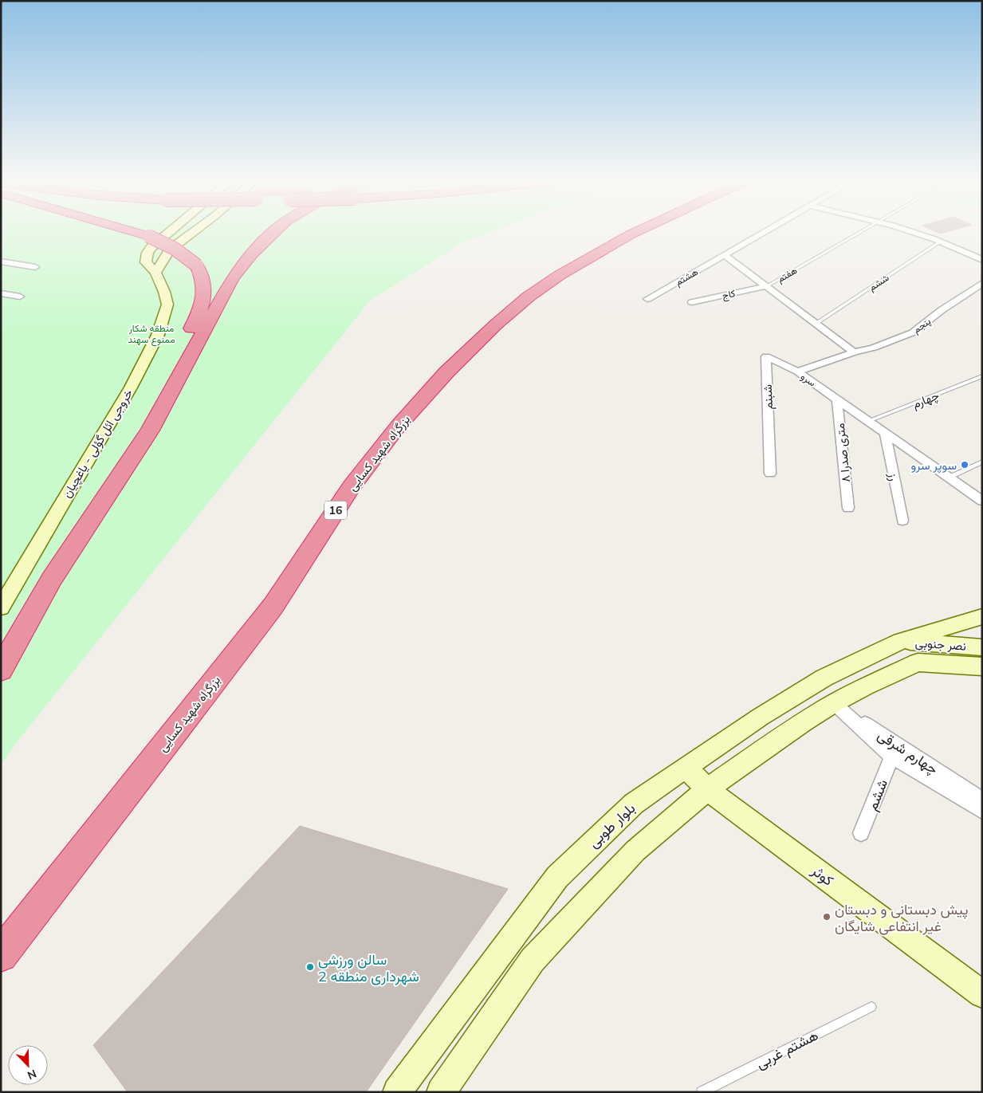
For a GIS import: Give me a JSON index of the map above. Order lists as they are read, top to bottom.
{
  "streets": {
    "highway": ["بزرگراه شهید کسایی", "16"],
    "main road": [
      "خروجی ائل گؤلی - یاغچیان",
      "نصر جنوبی",
      "بلوار طوبی",
      "کوثر"
    ],
    "street": [
      "هشتم",
      "ششم",
      "کاج",
      "پنجم",
      "سرو",
      "شبنم",
      "۸ متری صدرا",
      "رز",
      "چهارم شرقی"
    ],
    "lane": ["هفتم", "چهارم", "هشتم غربی"]
  },
  "crossings": [
    ["هفتم", "کاج"],
    ["پنجم", "سرو"],
    ["سرو", "شبنم"],
    ["سرو", "چهارم"],
    ["سرو", "۸ متری صدرا"],
    ["سرو", "رز"],
    ["نصر جنوبی", "چهارم شرقی"],
    ["نصر جنوبی", "بلوار طوبی"],
    ["بلوار طوبی", "کوثر"]
  ],
  "parks": ["منطقه شکار ممنوع سهند"],
  "places": ["سوپر سرو", "پیش دبستانی و دبستان غیر انتفاعی شایگان", "سالن ورزشی شهرداری منطقه 2"],
  "north": "bottom right"
}
